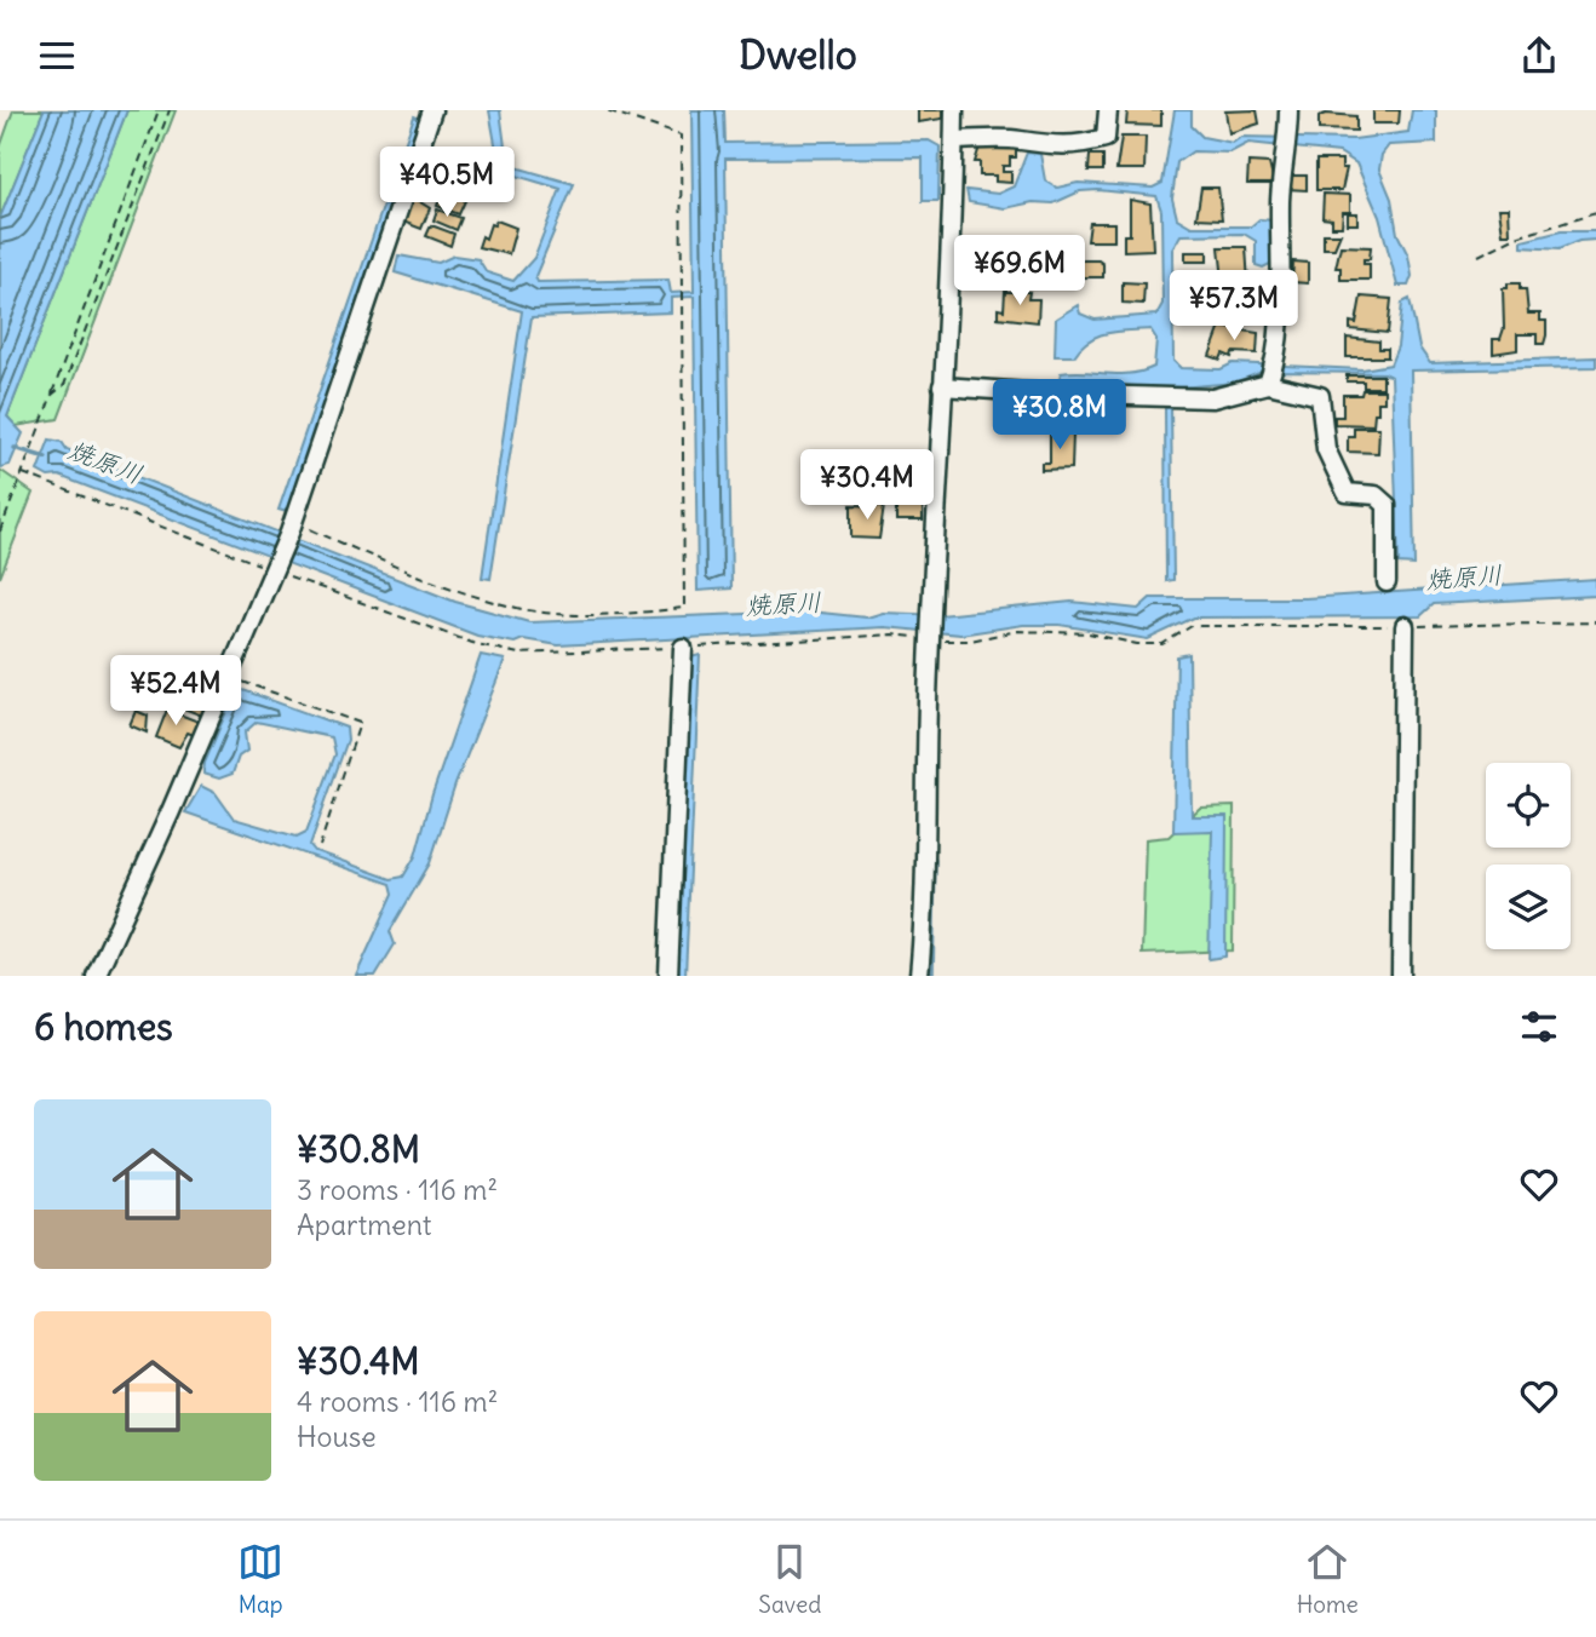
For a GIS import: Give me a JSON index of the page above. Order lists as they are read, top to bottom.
{
  "water": ["焼原川"],
  "page": {
    "header": "Dwello",
    "price": [
      "¥40.5M",
      "¥69.6M",
      "¥57.3M",
      "¥30.8M",
      "¥30.4M",
      "¥52.4M"
    ],
    "heading": "6 homes",
    "list": [
      {
        "name": "¥30.8M",
        "note": "3 rooms · 116 m² · Apartment"
      },
      {
        "name": "¥30.4M",
        "note": "4 rooms · 116 m² · House"
      }
    ],
    "tabs": ["Map", "Saved", "Home"]
  }
}
